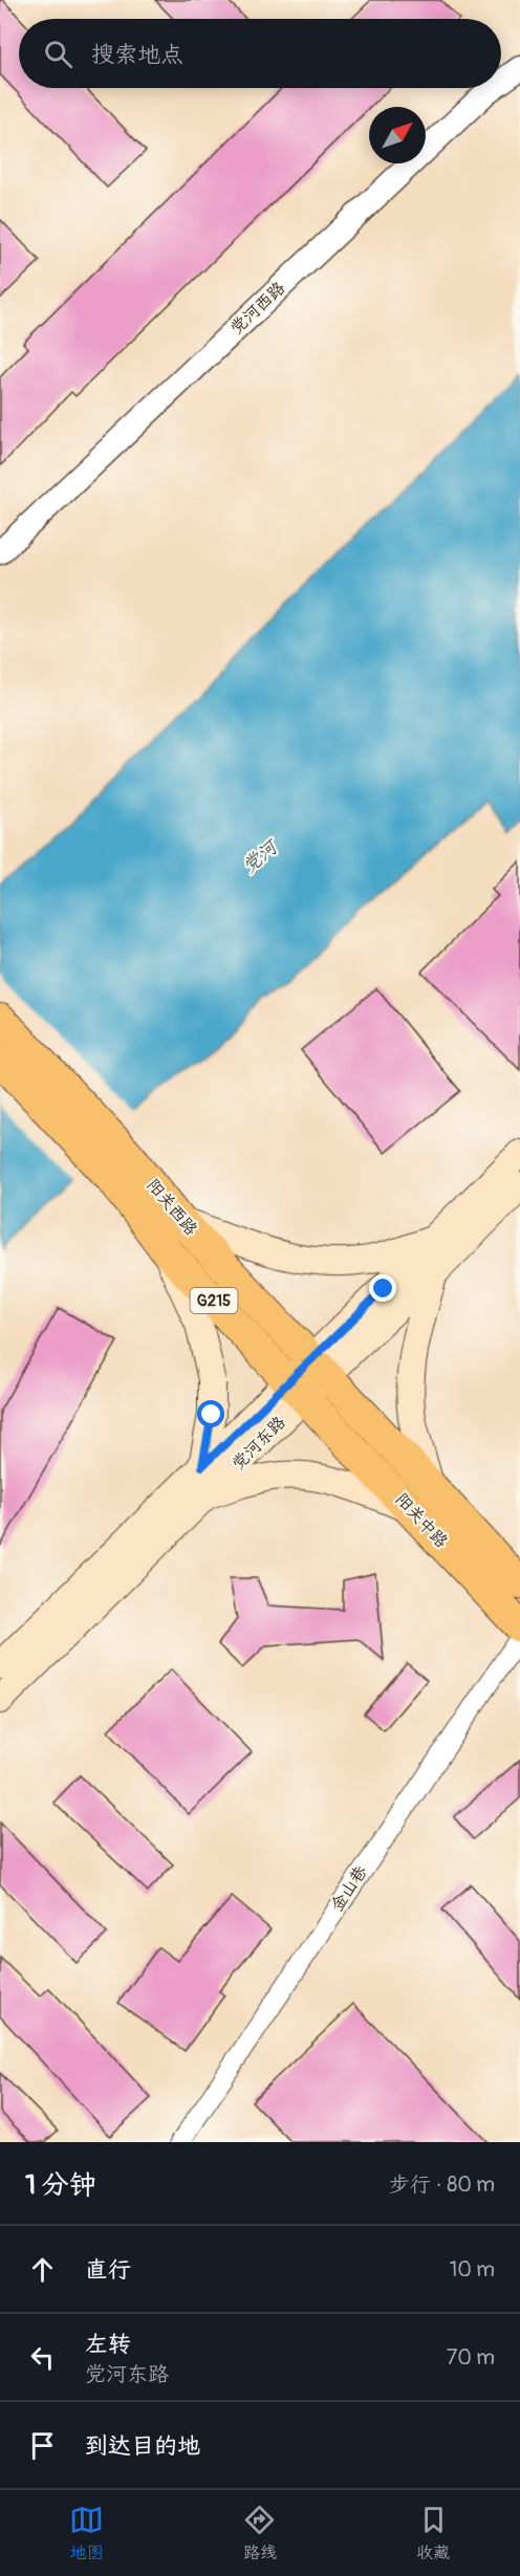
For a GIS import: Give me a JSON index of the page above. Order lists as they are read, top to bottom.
{
  "streets": {
    "highway": ["阳关西路", "G215", "阳关中路"],
    "main road": ["党河东路"],
    "street": ["党河西路", "金山巷"]
  },
  "crossings": [
    ["阳关西路", "党河东路"],
    ["阳关西路", "阳关中路"],
    ["党河东路", "阳关中路"]
  ],
  "water": ["党河"],
  "north": "top right",
  "page": {
    "search": "搜索地点",
    "heading": ["1 分钟", "步行 · 80 m"],
    "list": [
      ["直行", "10 m"],
      ["左转", "党河东路", "70 m"],
      "到达目的地"
    ],
    "nav": ["地图", "路线", "收藏"]
  }
}
